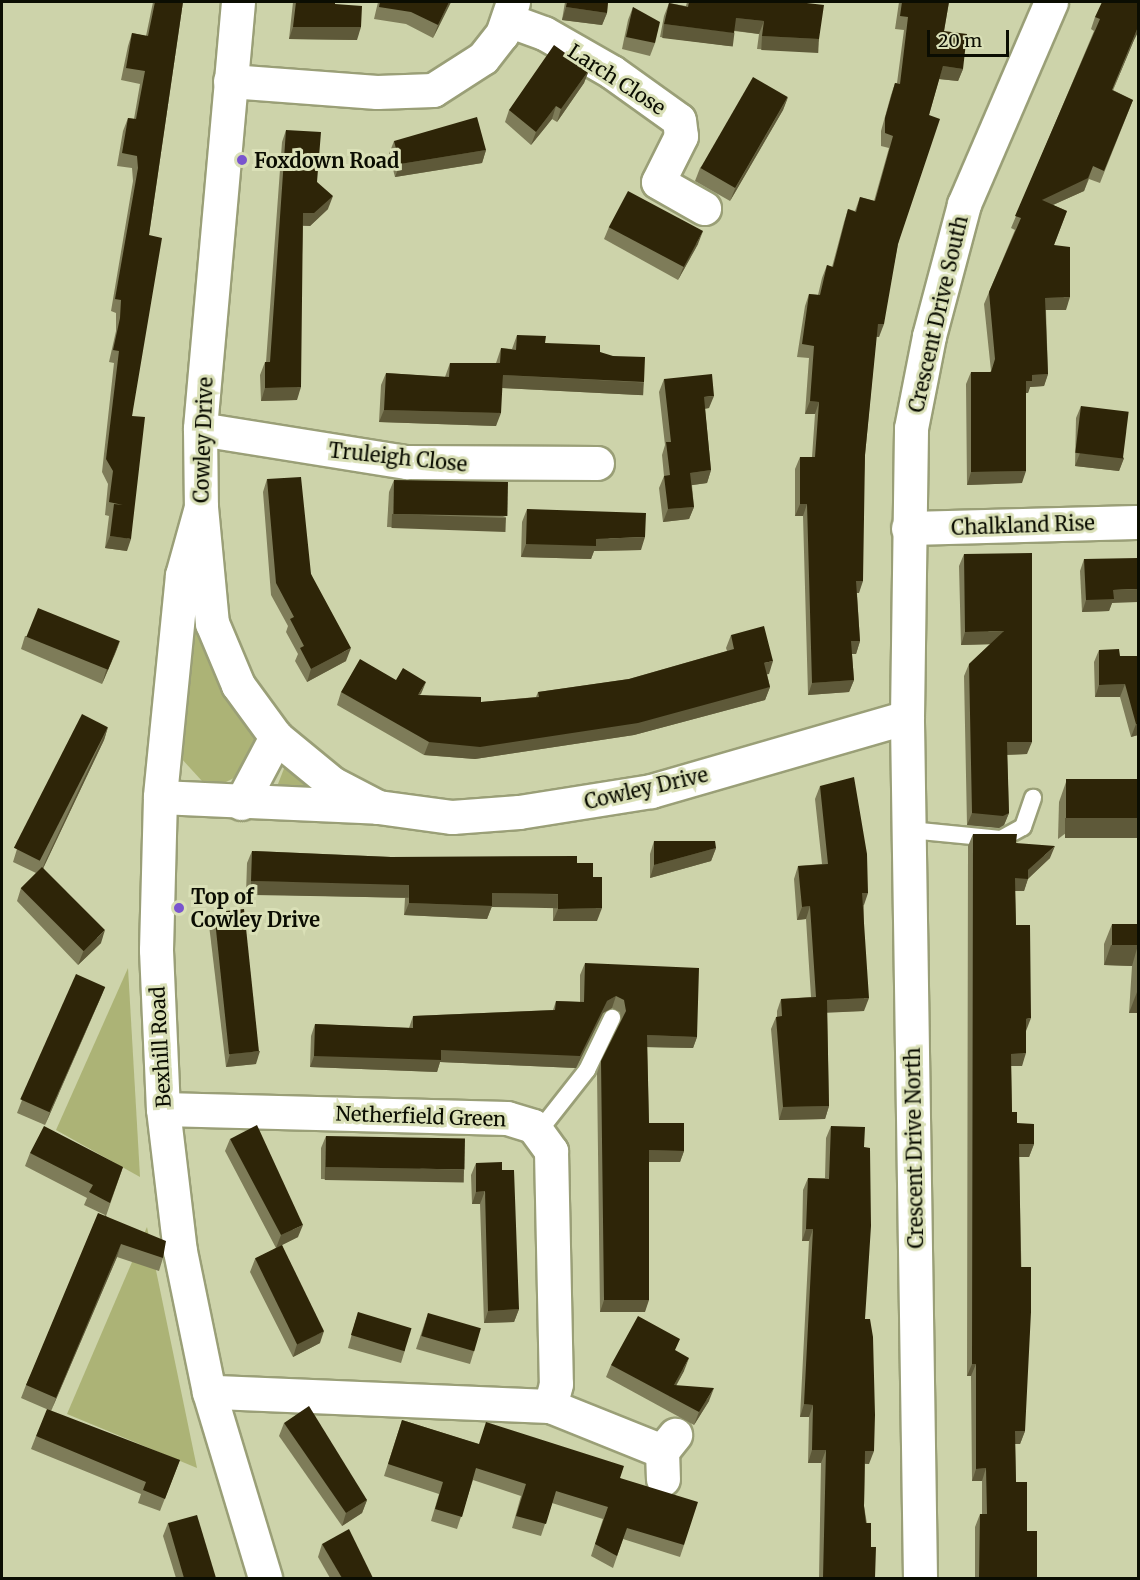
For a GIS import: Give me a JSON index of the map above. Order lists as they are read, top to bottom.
{
  "streets": {
    "street": [
      "Larch Close",
      "Crescent Drive South",
      "Cowley Drive",
      "Truleigh Close",
      "Chalkland Rise",
      "Bexhill Road",
      "Netherfield Green",
      "Crescent Drive North"
    ]
  },
  "crossings": [
    ["Crescent Drive South", "Cowley Drive"],
    ["Crescent Drive South", "Chalkland Rise"],
    ["Crescent Drive South", "Crescent Drive North"],
    ["Cowley Drive", "Truleigh Close"],
    ["Cowley Drive", "Bexhill Road"],
    ["Cowley Drive", "Crescent Drive North"],
    ["Bexhill Road", "Netherfield Green"]
  ],
  "places": ["Foxdown Road", "Top of Cowley Drive"],
  "scale_bar": "20 m"
}
